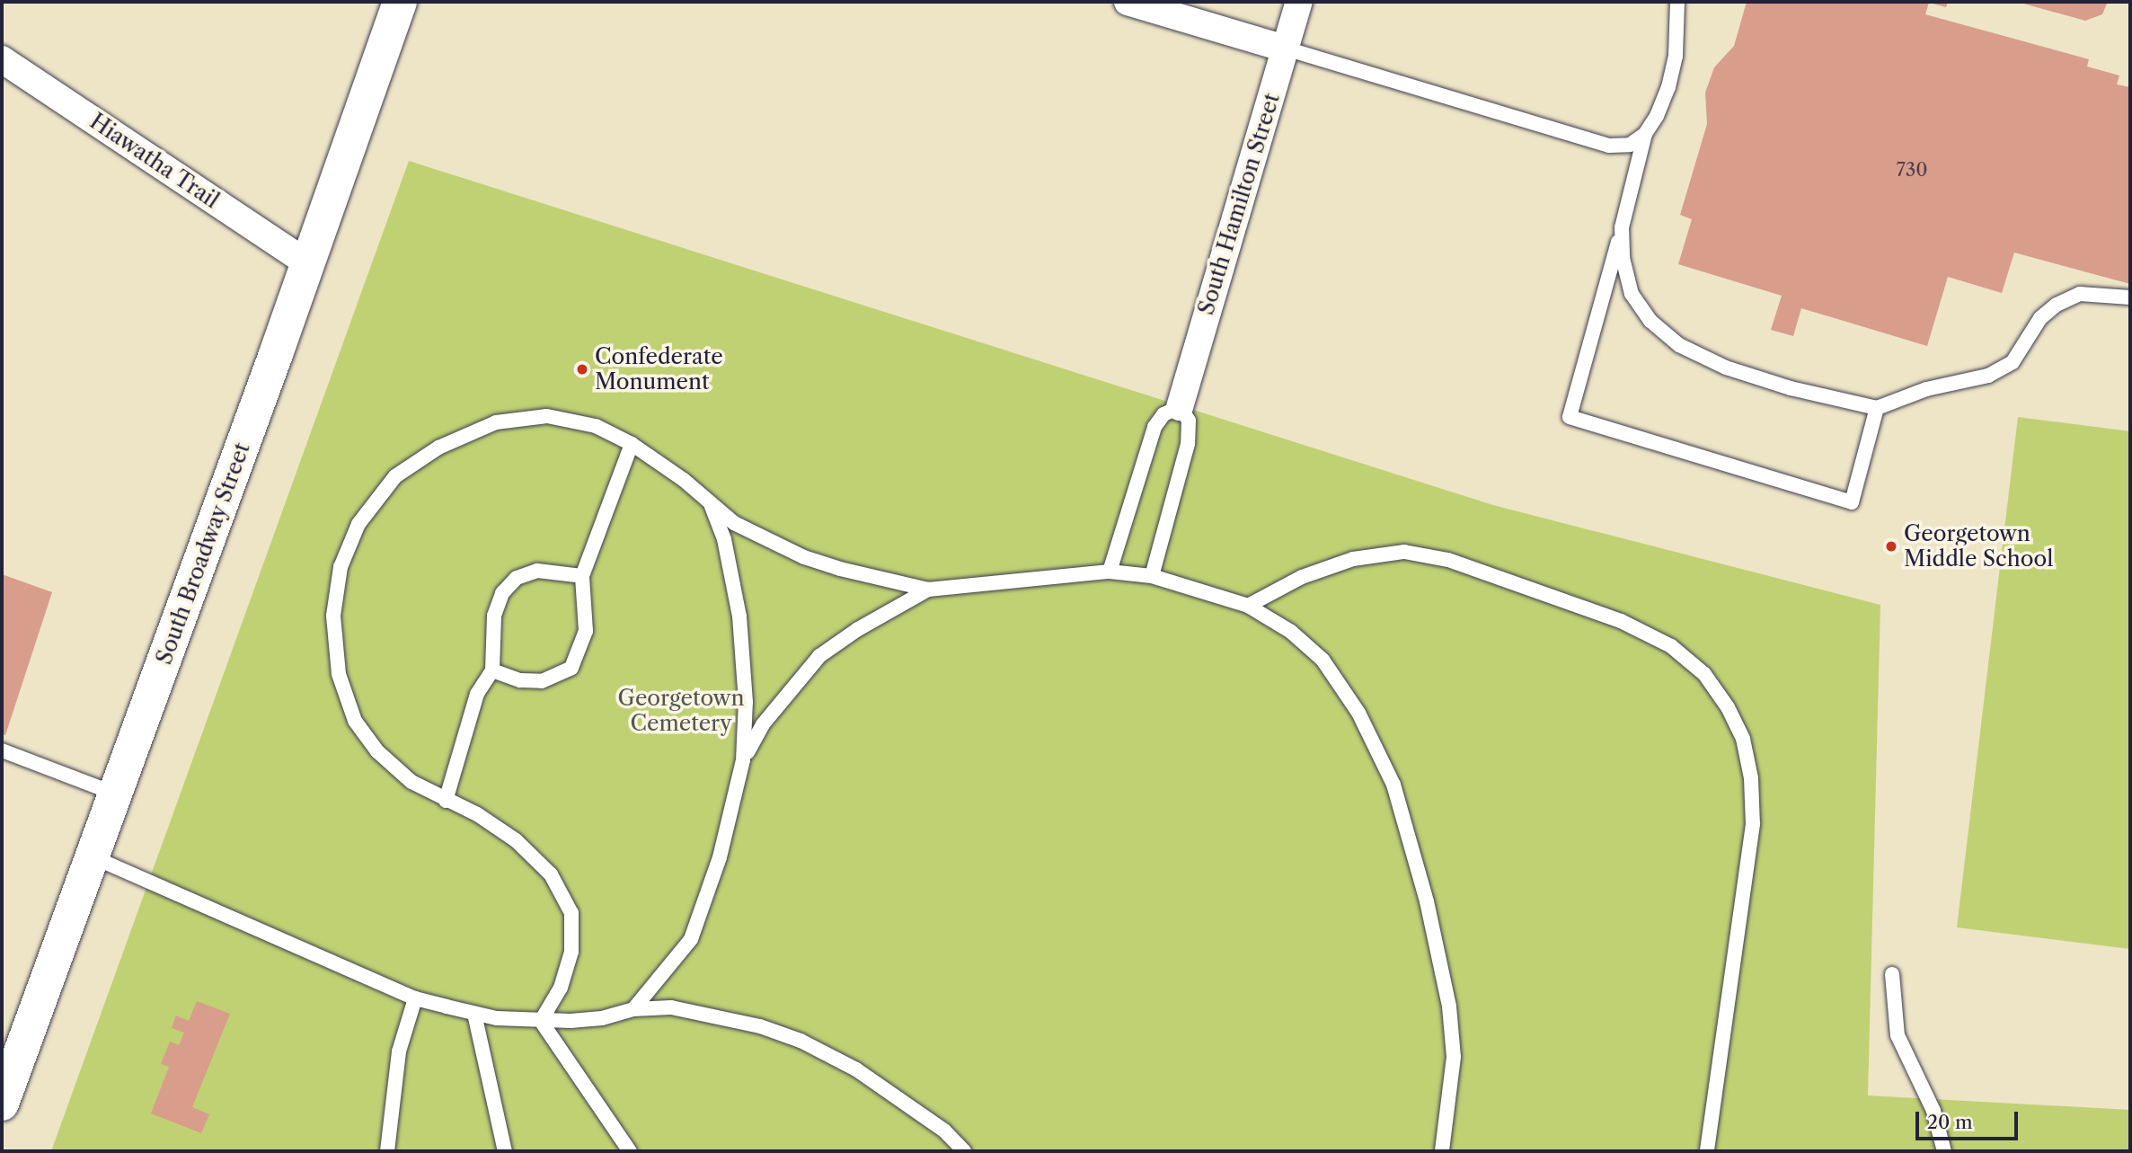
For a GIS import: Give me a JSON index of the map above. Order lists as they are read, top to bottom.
{
  "streets": {
    "main road": ["South Broadway Street"],
    "street": ["Hiawatha Trail", "South Hamilton Street"]
  },
  "crossings": [
    ["Hiawatha Trail", "South Broadway Street"]
  ],
  "parks": ["Georgetown Cemetery"],
  "places": ["Confederate Monument", "Georgetown Middle School"],
  "house_numbers": ["730"],
  "scale_bar": "20 m"
}
